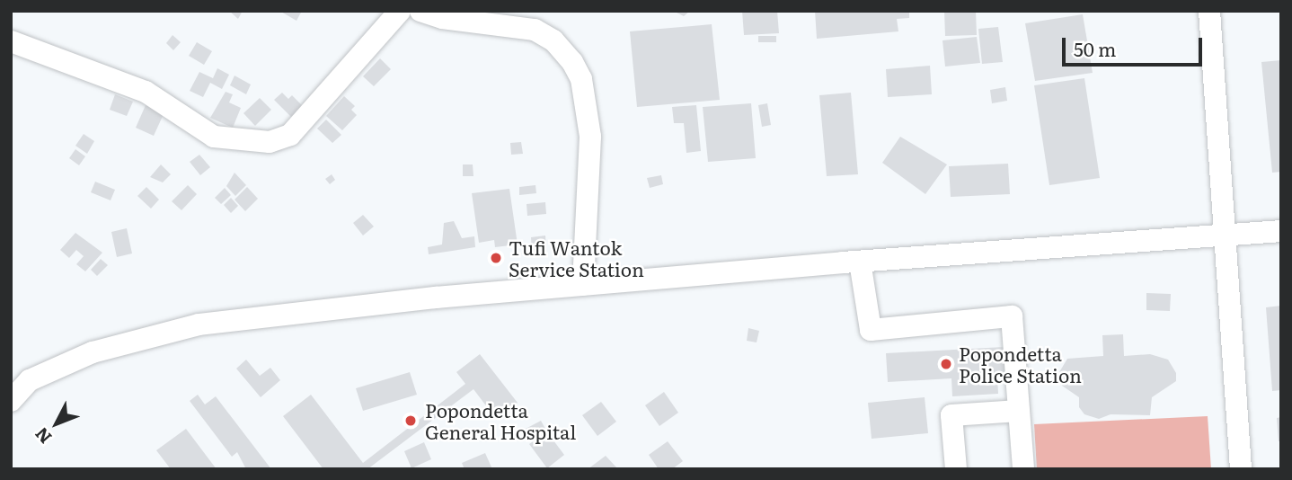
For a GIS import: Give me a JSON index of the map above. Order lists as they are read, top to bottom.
{
  "places": ["Tufi Wantok Service Station", "Popondetta Police Station", "Popondetta General Hospital"],
  "scale_bar": "50 m",
  "north": "bottom left"
}
